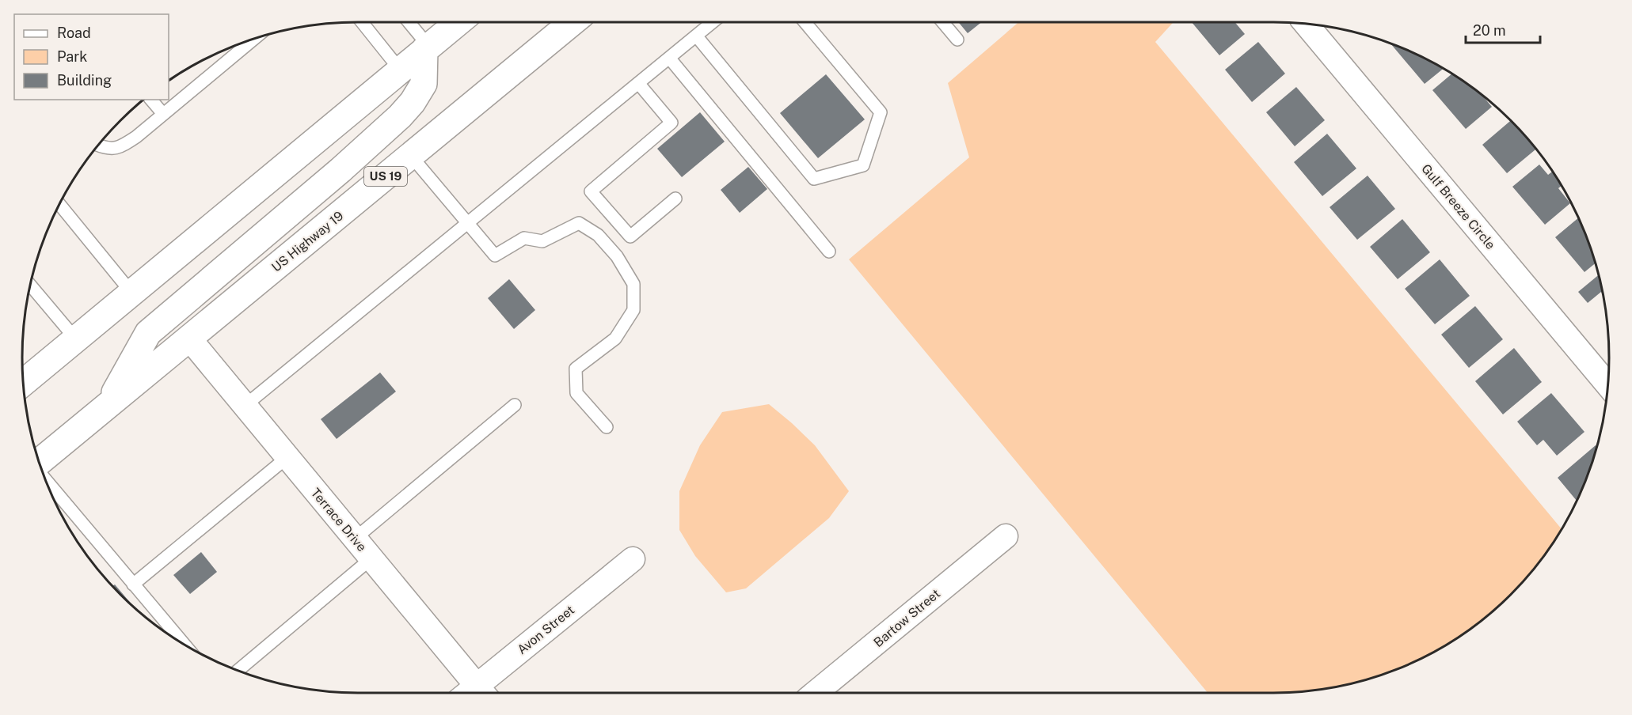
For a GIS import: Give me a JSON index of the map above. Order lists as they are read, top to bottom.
{
  "streets": {
    "highway": ["US 19", "US Highway 19"],
    "street": [
      "Gulf Breeze Circle",
      "Terrace Drive",
      "Bartow Street",
      "Avon Street"
    ]
  },
  "crossings": [
    ["US Highway 19", "Terrace Drive"],
    ["Terrace Drive", "Avon Street"]
  ],
  "legend": ["Road", "Park", "Building"],
  "scale_bar": "20 m"
}
